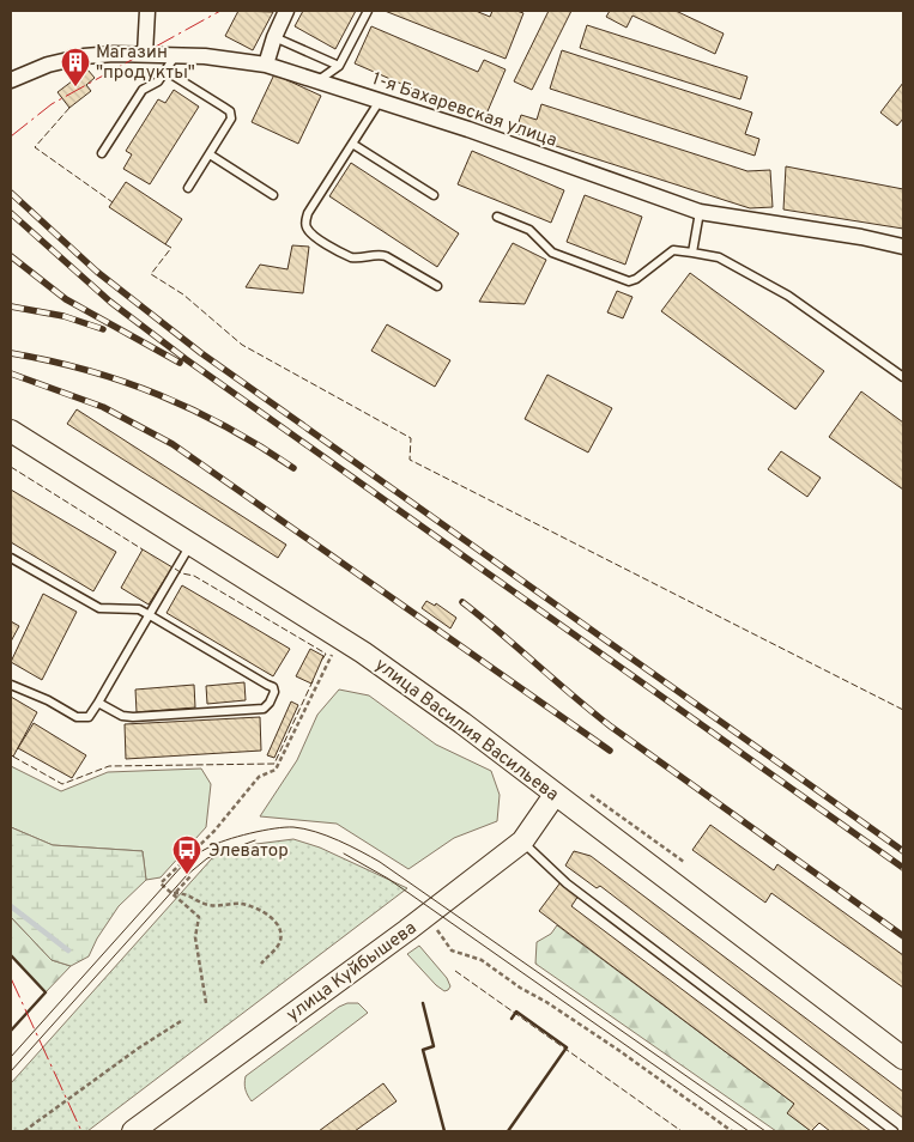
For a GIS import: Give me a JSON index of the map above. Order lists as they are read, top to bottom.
{
  "streets": {
    "main road": ["улица Василия Васильева", "улица Куйбышева"],
    "street": ["1-я Бахаревская улица"]
  },
  "crossings": [
    ["улица Василия Васильева", "улица Куйбышева"]
  ],
  "places": {
    "building": ["Магазин \"продукты\""],
    "bus stop": ["Элеватор"]
  }
}
